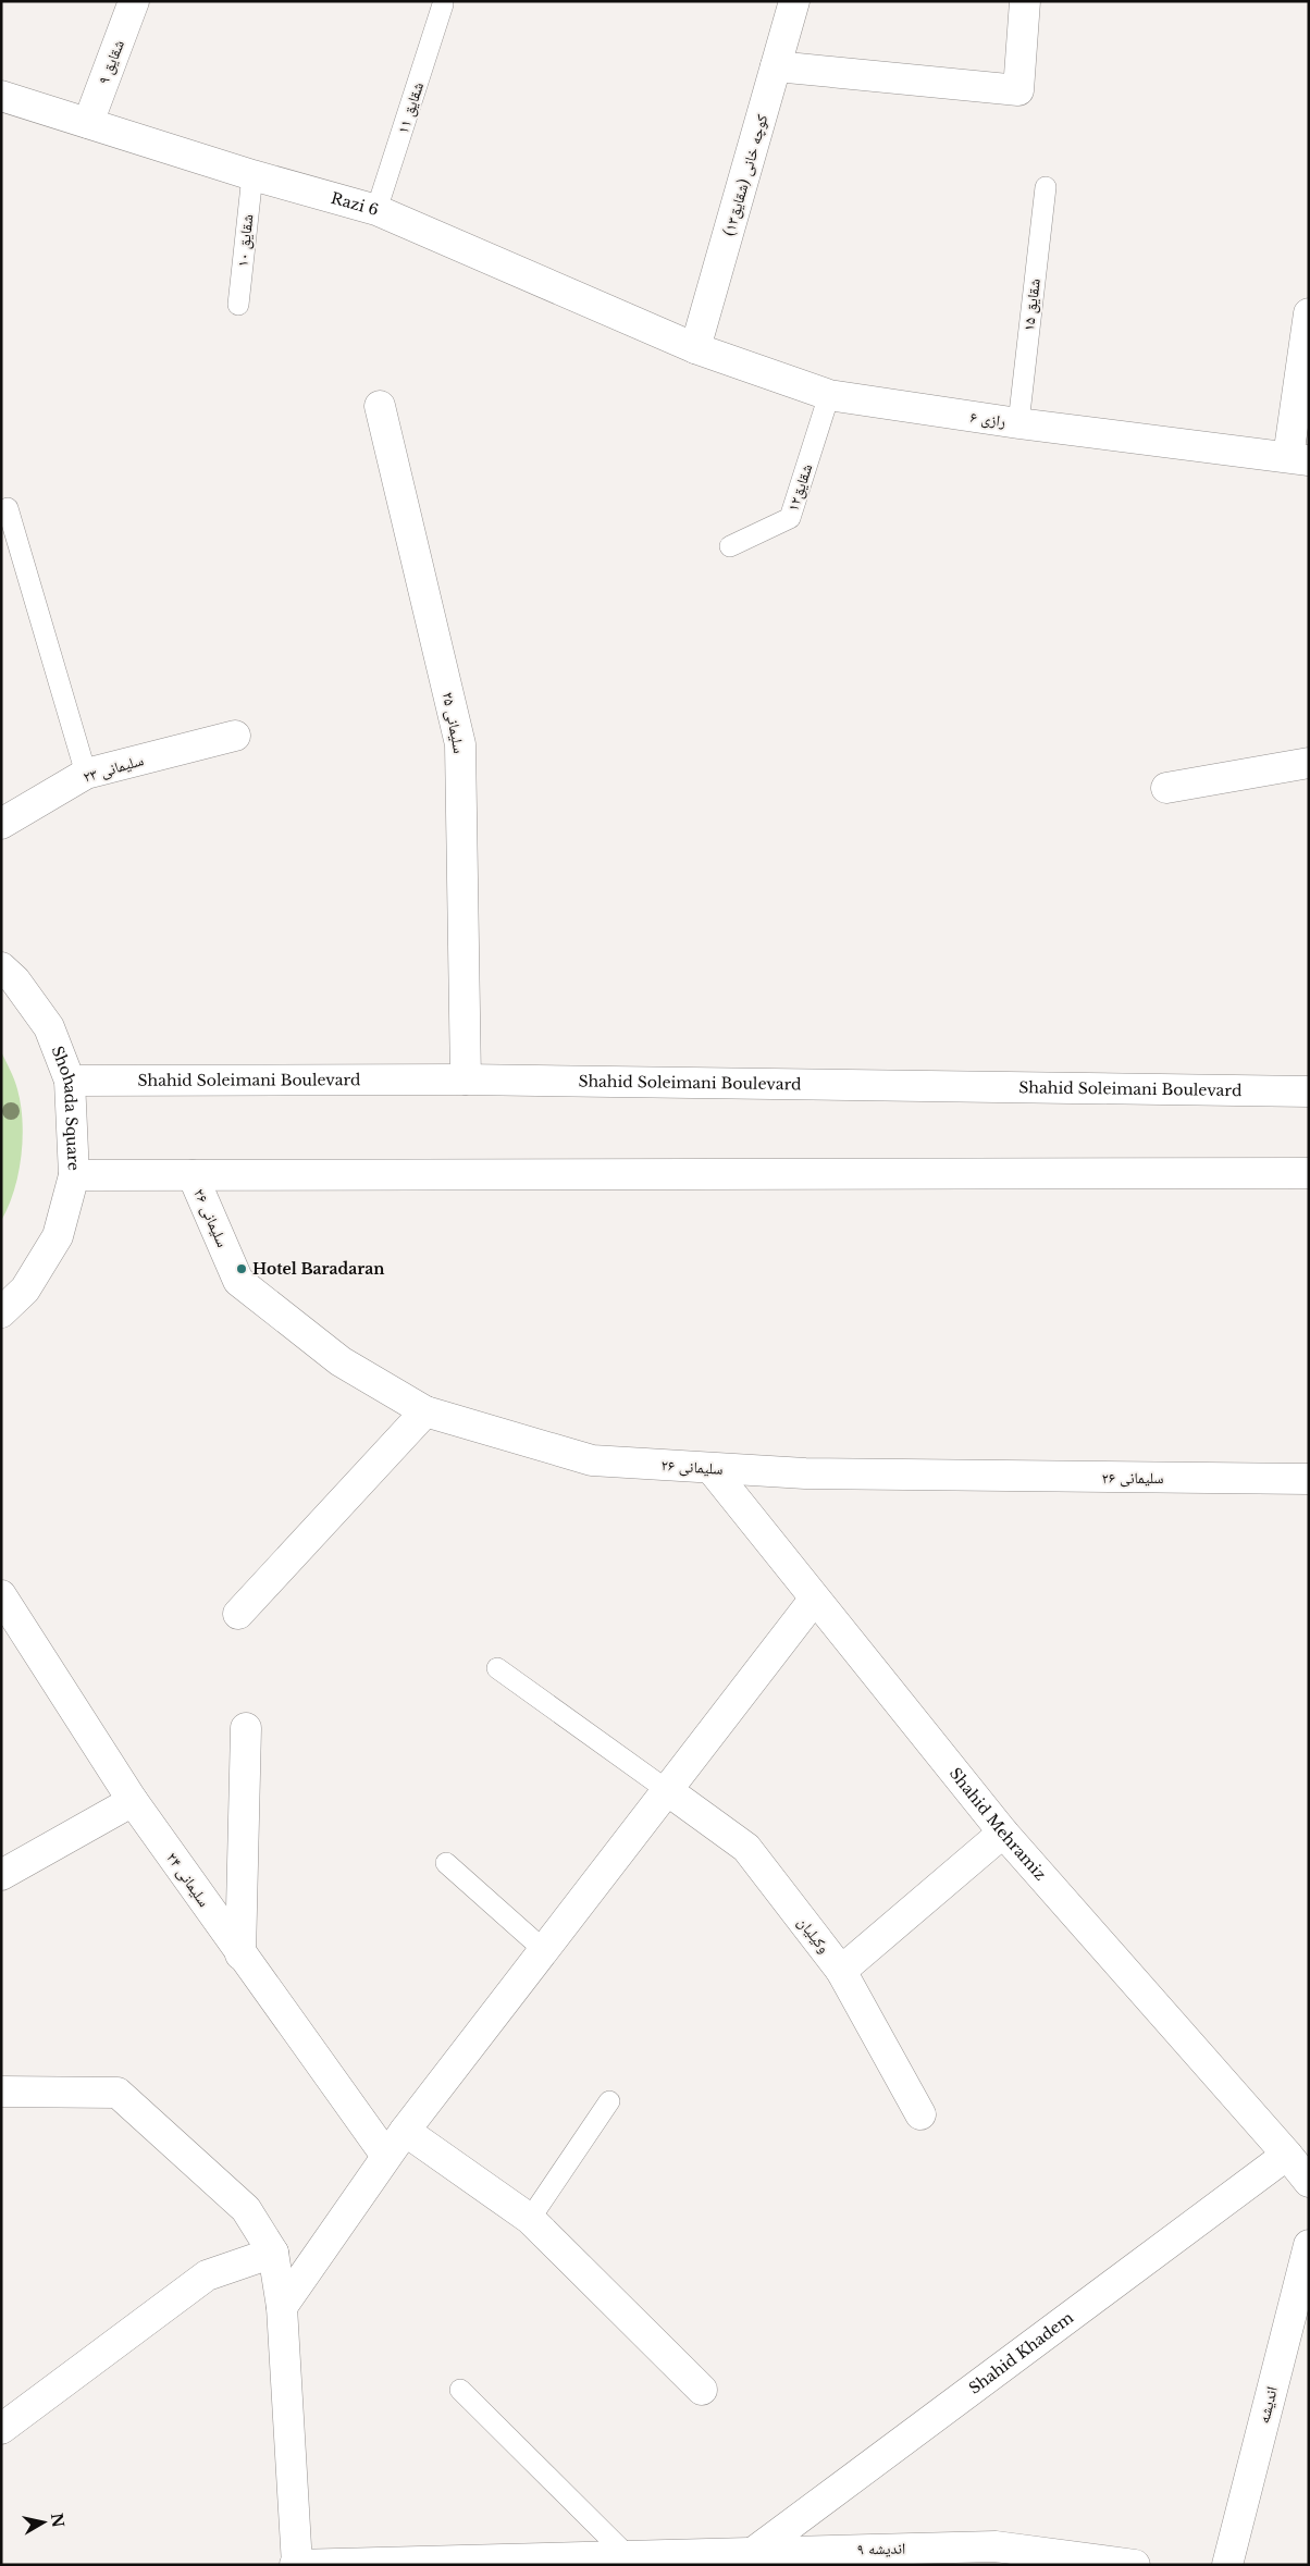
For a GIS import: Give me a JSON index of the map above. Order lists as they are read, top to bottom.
{
  "streets": {
    "street": [
      "شقایق ۹",
      "کوچه خانی (شقایق۱۳)",
      "Razi 6",
      "رازی ۶",
      "سلیمانی ۲۵",
      "سلیمانی ۲۳",
      "Shahid Soleimani Boulevard",
      "Shohada Square",
      "سلیمانی ۲۶",
      "Shahid Mehramiz",
      "سلیمانی ۲۴",
      "وکیلیان",
      "Shahid Khadem",
      "اندیشه",
      "اندیشه ۹"
    ],
    "lane": [
      "شقایق ۱۱",
      "شقایق ۱۰",
      "شقایق ۱۵",
      "شقایق۱۲"
    ]
  },
  "crossings": [
    ["شقایق ۹", "Razi 6"],
    ["شقایق ۱۱", "Razi 6"],
    ["کوچه خانی (شقایق۱۳)", "Razi 6"],
    ["کوچه خانی (شقایق۱۳)", "رازی ۶"],
    ["Razi 6", "شقایق ۱۰"],
    ["Razi 6", "رازی ۶"],
    ["شقایق ۱۵", "رازی ۶"],
    ["رازی ۶", "شقایق۱۲"],
    ["سلیمانی ۲۵", "Shahid Soleimani Boulevard"],
    ["Shahid Soleimani Boulevard", "Shohada Square"],
    ["سلیمانی ۲۶", "Shahid Mehramiz"],
    ["Shahid Mehramiz", "Shahid Khadem"],
    ["Shahid Khadem", "اندیشه ۹"]
  ],
  "places": ["Hotel Baradaran"],
  "north": "right"
}
